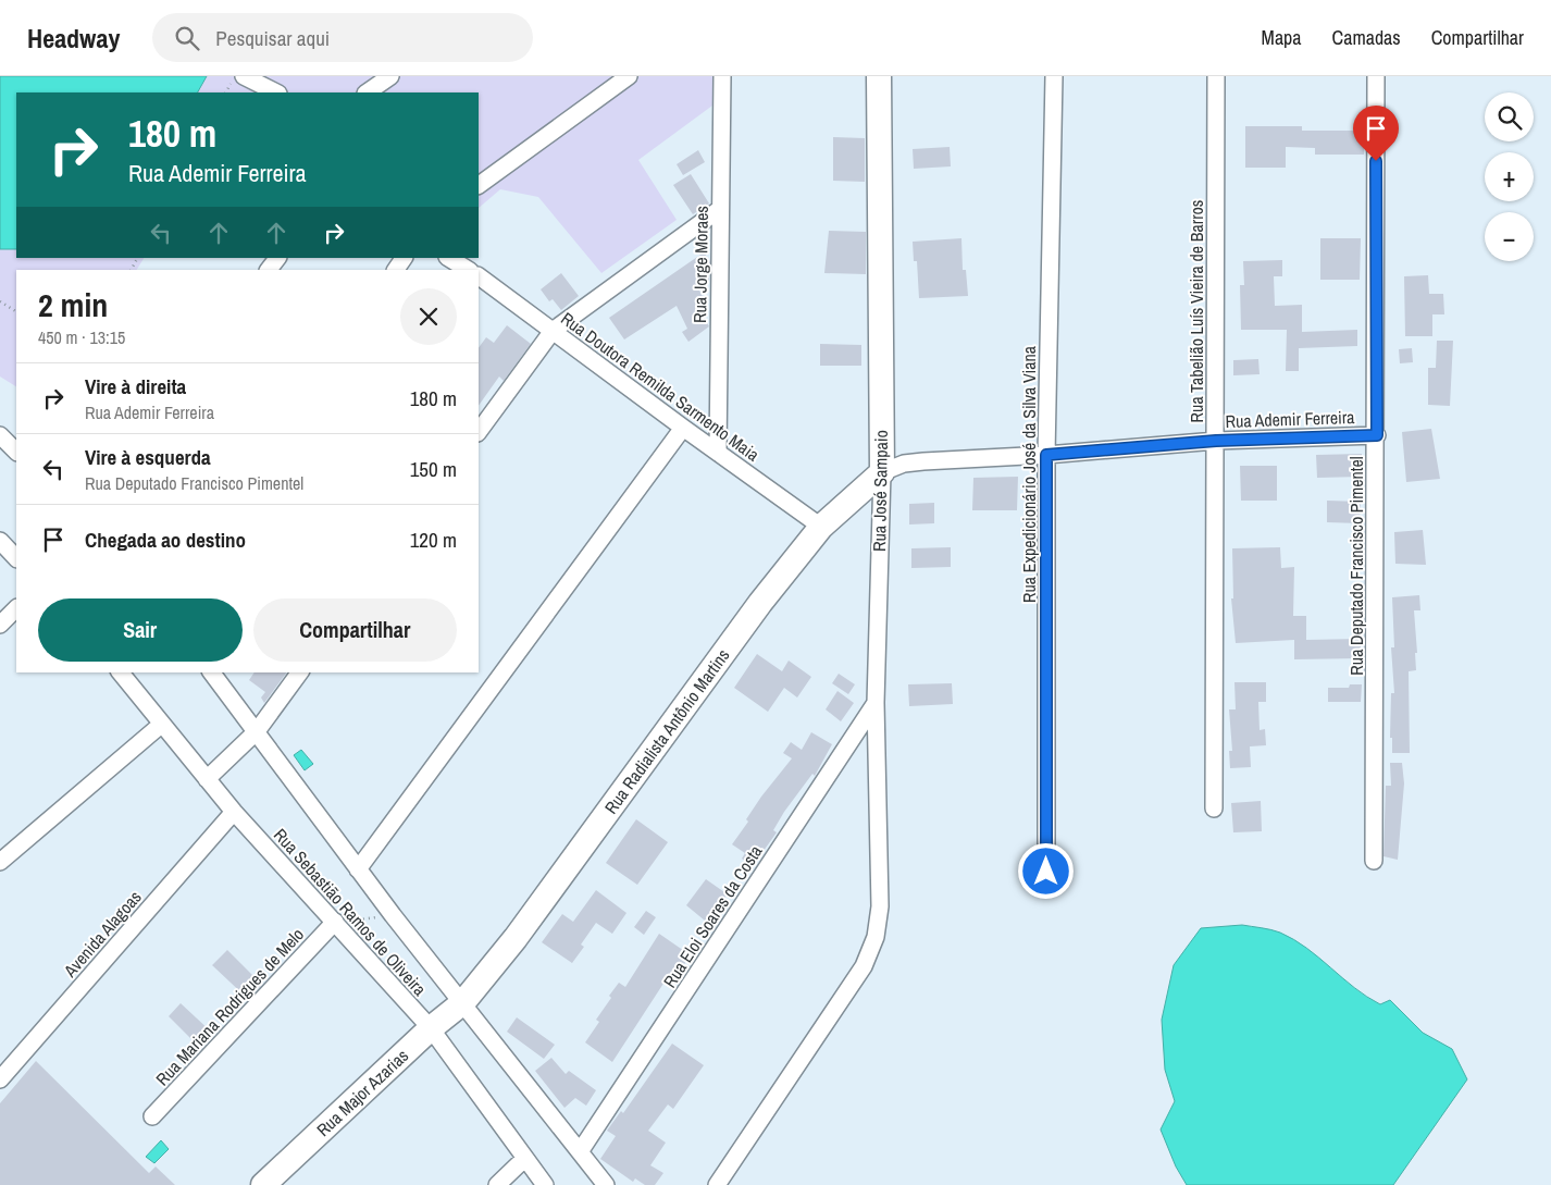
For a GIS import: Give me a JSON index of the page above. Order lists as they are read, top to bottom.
{
  "streets": {
    "street": [
      "Rua Jorge Moraes",
      "Rua Tabelião Luís Vieira de Barros",
      "Rua Doutora Remilda Sarmento Maia",
      "Rua Ademir Ferreira",
      "Rua Expedicionário José da Silva Viana",
      "Rua José Sampaio",
      "Rua Deputado Francisco Pimentel",
      "Rua Radialista Antônio Martins",
      "Rua Sebastião Ramos de Oliveira",
      "Rua Eloi Soares da Costa",
      "Avenida Alagoas",
      "Rua Mariana Rodrigues de Melo",
      "Rua Major Azarias"
    ]
  },
  "crossings": [
    ["Rua Jorge Moraes", "Rua Doutora Remilda Sarmento Maia"],
    ["Rua Tabelião Luís Vieira de Barros", "Rua Ademir Ferreira"],
    ["Rua Doutora Remilda Sarmento Maia", "Rua Radialista Antônio Martins"],
    ["Rua Ademir Ferreira", "Rua Expedicionário José da Silva Viana"],
    ["Rua Ademir Ferreira", "Rua José Sampaio"],
    ["Rua Ademir Ferreira", "Rua Deputado Francisco Pimentel"],
    ["Rua Ademir Ferreira", "Rua Radialista Antônio Martins"],
    ["Rua José Sampaio", "Rua Radialista Antônio Martins"],
    ["Rua José Sampaio", "Rua Eloi Soares da Costa"],
    ["Rua Radialista Antônio Martins", "Rua Sebastião Ramos de Oliveira"],
    ["Rua Radialista Antônio Martins", "Rua Major Azarias"],
    ["Rua Sebastião Ramos de Oliveira", "Rua Eloi Soares da Costa"],
    ["Rua Sebastião Ramos de Oliveira", "Avenida Alagoas"],
    ["Rua Sebastião Ramos de Oliveira", "Rua Mariana Rodrigues de Melo"],
    ["Rua Sebastião Ramos de Oliveira", "Rua Major Azarias"]
  ],
  "page": {
    "header": "Headway",
    "search": "Pesquisar aqui",
    "nav": ["Mapa", "Camadas", "Compartilhar"],
    "map_buttons": ["+", "−"],
    "turn": ["180 m", "Rua Ademir Ferreira"],
    "heading": ["2 min", "450 m · 13:15"],
    "list": [
      {
        "name": "Vire à direita",
        "note": "Rua Ademir Ferreira",
        "value": "180 m"
      },
      {
        "name": "Vire à esquerda",
        "note": "Rua Deputado Francisco Pimentel",
        "value": "150 m"
      },
      {
        "name": "Chegada ao destino",
        "value": "120 m"
      }
    ],
    "buttons": ["Sair", "Compartilhar"]
  }
}
